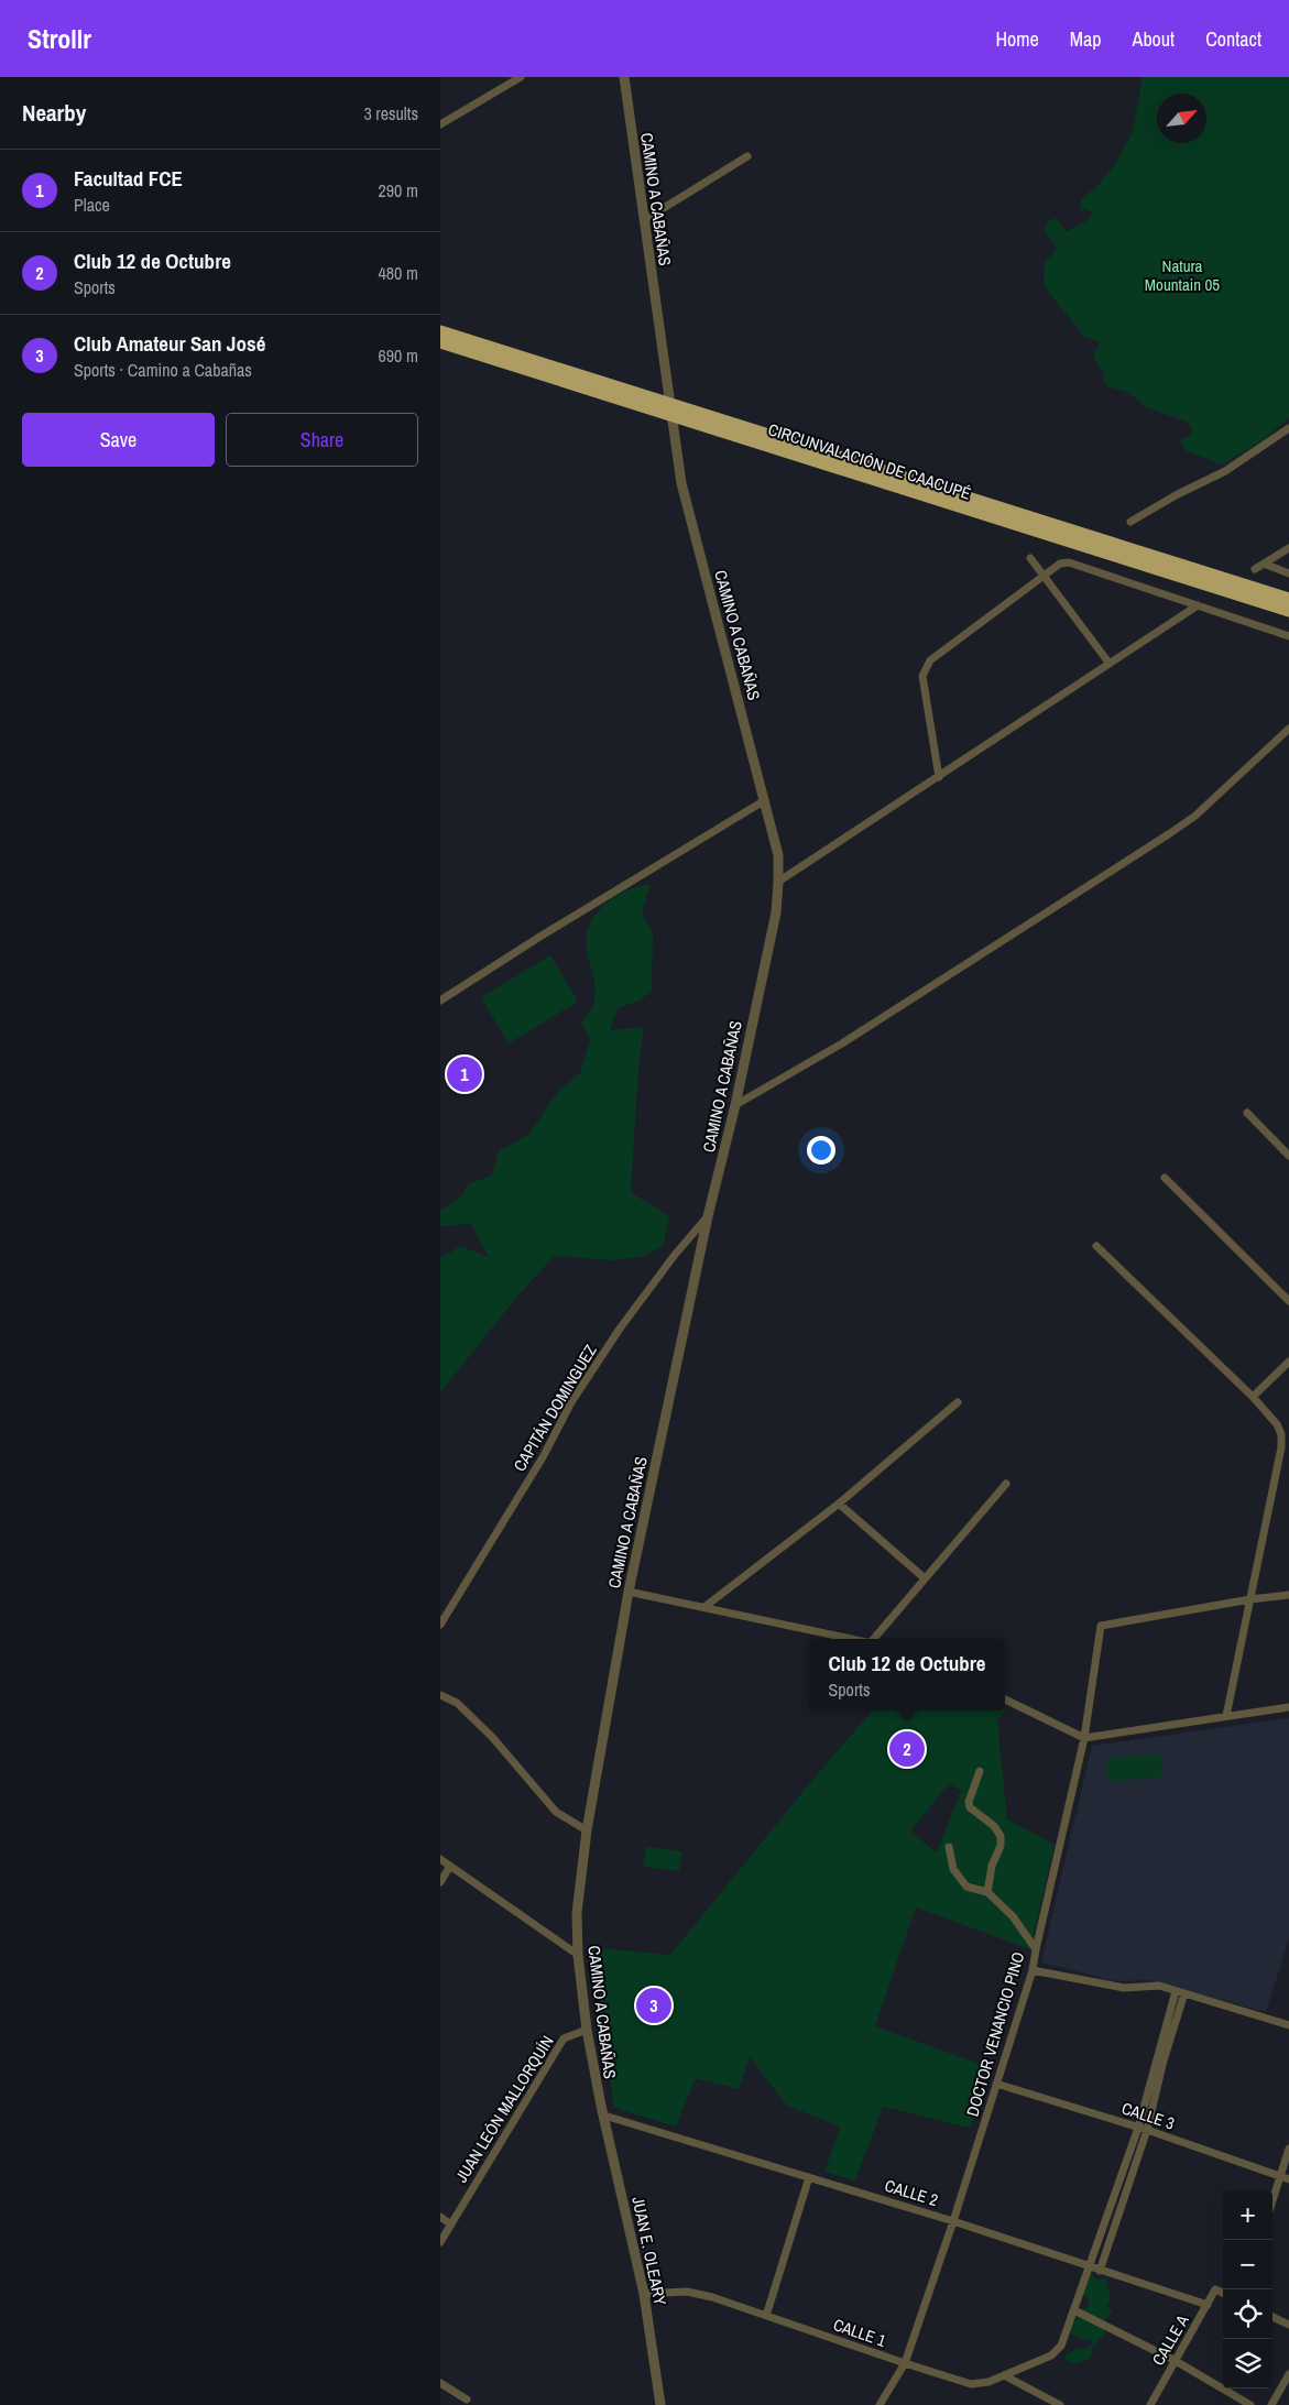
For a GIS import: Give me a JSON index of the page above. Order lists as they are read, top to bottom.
{
  "streets": {
    "highway": ["CIRCUNVALACIÓN DE CAACUPÉ"],
    "street": [
      "CAMINO A CABAÑAS",
      "CAPITÁN DOMINGUEZ",
      "DOCTOR VENANCIO PINO",
      "JUAN LEÓN MALLORQUÍN",
      "CALLE 3",
      "CALLE 2",
      "JUAN E. OLEARY",
      "CALLE 1",
      "CALLE A"
    ]
  },
  "crossings": [
    ["CAMINO A CABAÑAS", "CAPITÁN DOMINGUEZ"],
    ["CAMINO A CABAÑAS", "JUAN LEÓN MALLORQUÍN"],
    ["CAMINO A CABAÑAS", "CALLE 2"],
    ["CAMINO A CABAÑAS", "JUAN E. OLEARY"],
    ["DOCTOR VENANCIO PINO", "CALLE 3"],
    ["DOCTOR VENANCIO PINO", "CALLE 2"],
    ["DOCTOR VENANCIO PINO", "CALLE 1"],
    ["CALLE 3", "CALLE 1"],
    ["CALLE 2", "JUAN E. OLEARY"],
    ["CALLE 2", "CALLE 1"],
    ["CALLE 2", "CALLE A"],
    ["JUAN E. OLEARY", "CALLE 1"]
  ],
  "parks": ["Natura Mountain 05"],
  "north": "top right",
  "page": {
    "header": "Strollr",
    "nav": [
      "Home",
      "Map",
      "About",
      "Contact"
    ],
    "heading": ["Nearby", "3 results"],
    "list": [
      {
        "mark": "1",
        "name": "Facultad FCE",
        "note": "Place",
        "value": "290 m"
      },
      {
        "mark": "2",
        "name": "Club 12 de Octubre",
        "note": "Sports",
        "value": "480 m"
      },
      {
        "mark": "3",
        "name": "Club Amateur San José",
        "note": "Sports · Camino a Cabañas",
        "value": "690 m"
      }
    ],
    "buttons": ["Save", "Share"],
    "pins": ["1", "2", "3"],
    "popup": ["Club 12 de Octubre", "Sports"],
    "map_buttons": ["+", "−"]
  }
}
